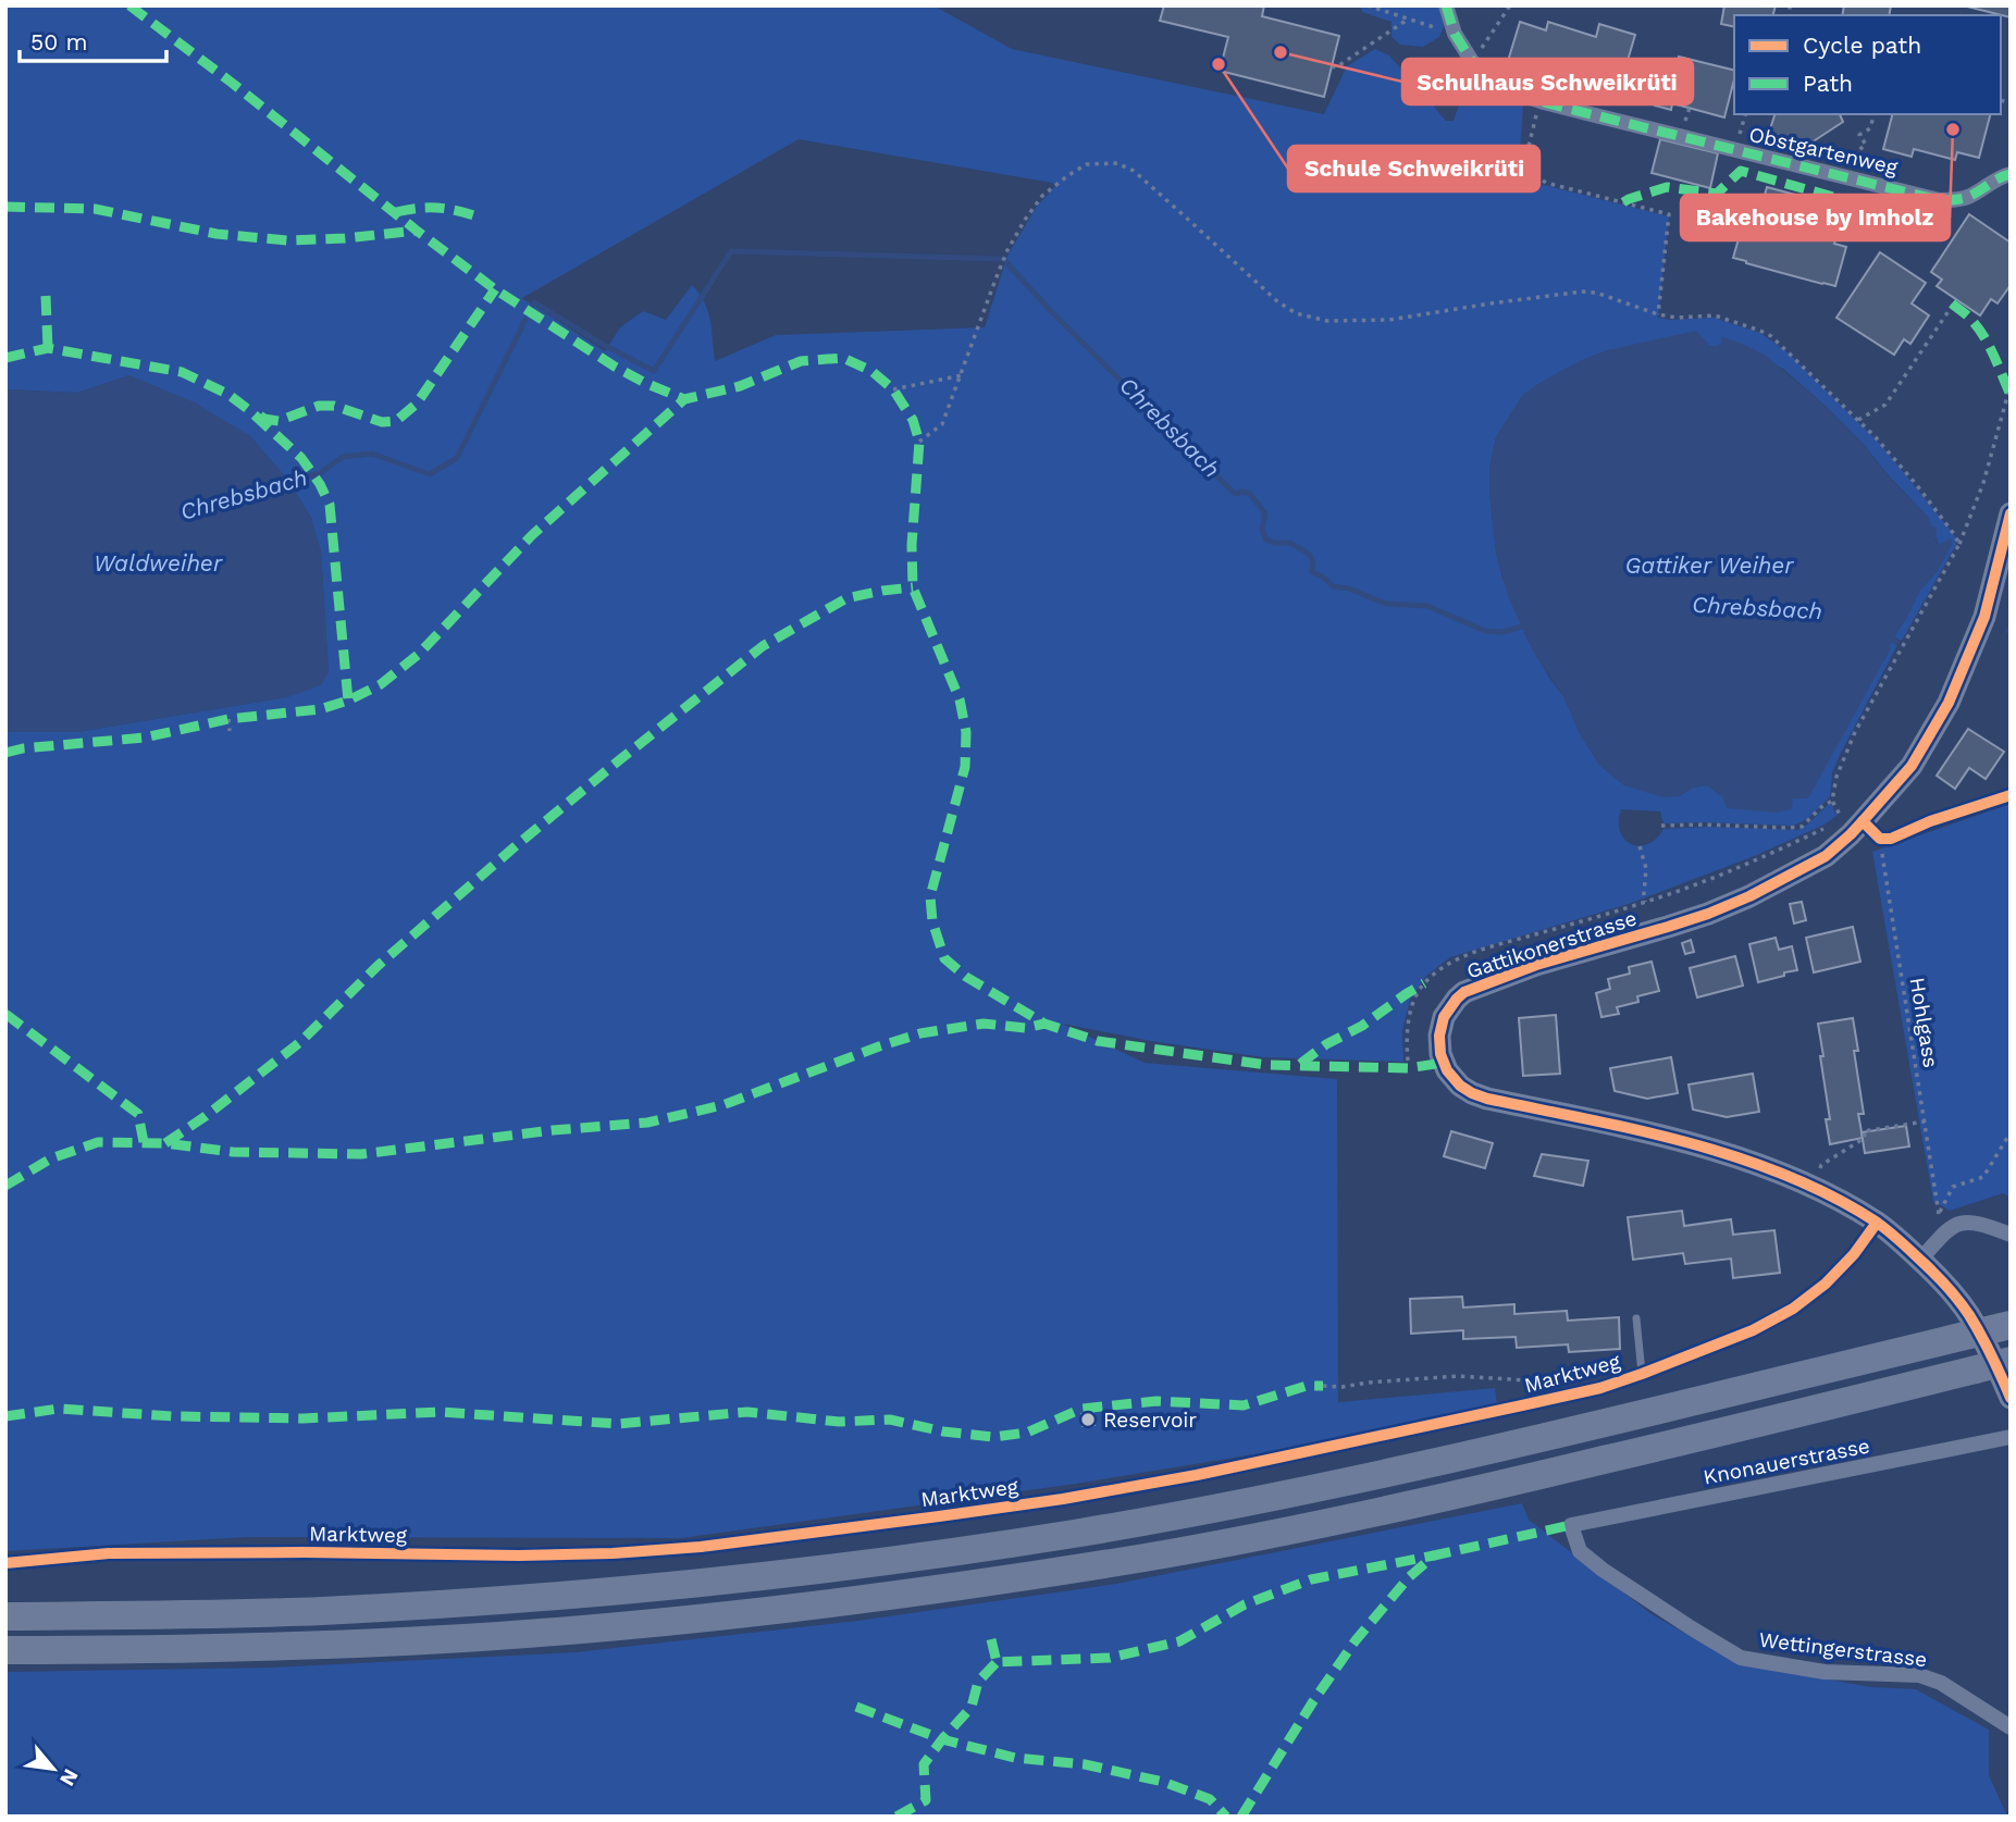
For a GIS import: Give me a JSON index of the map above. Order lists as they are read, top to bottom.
{
  "streets": {
    "main road": ["Gattikonerstrasse"],
    "street": [
      "Obstgartenweg",
      "Marktweg",
      "Knonauerstrasse",
      "Wettingerstrasse"
    ],
    "path": ["Hohlgass"]
  },
  "crossings": [
    ["Gattikonerstrasse", "Marktweg"],
    ["Knonauerstrasse", "Wettingerstrasse"]
  ],
  "water": ["Chrebsbach", "Waldweiher", "Gattiker Weiher"],
  "places": [
    "Schulhaus Schweikrüti",
    "Schule Schweikrüti",
    "Bakehouse by Imholz",
    "Reservoir"
  ],
  "legend": ["Cycle path", "Path"],
  "scale_bar": "50 m",
  "north": "bottom right"
}
